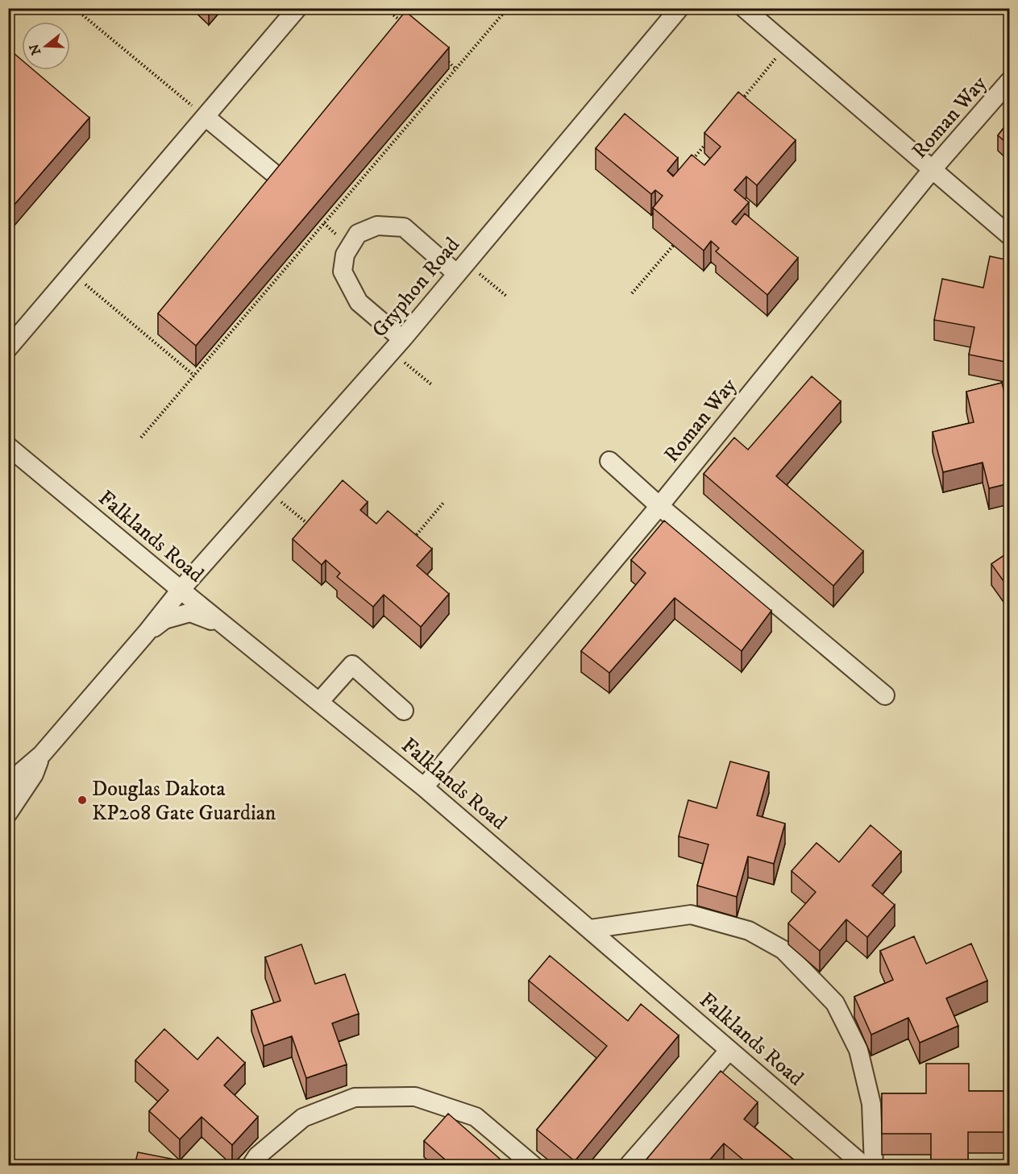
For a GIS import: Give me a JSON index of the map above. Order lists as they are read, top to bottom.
{
  "streets": {
    "lane": ["Roman Way", "Gryphon Road", "Falklands Road"]
  },
  "crossings": [
    ["Roman Way", "Falklands Road"],
    ["Gryphon Road", "Falklands Road"]
  ],
  "places": ["Douglas Dakota KP208 Gate Guardian"],
  "north": "left"
}
